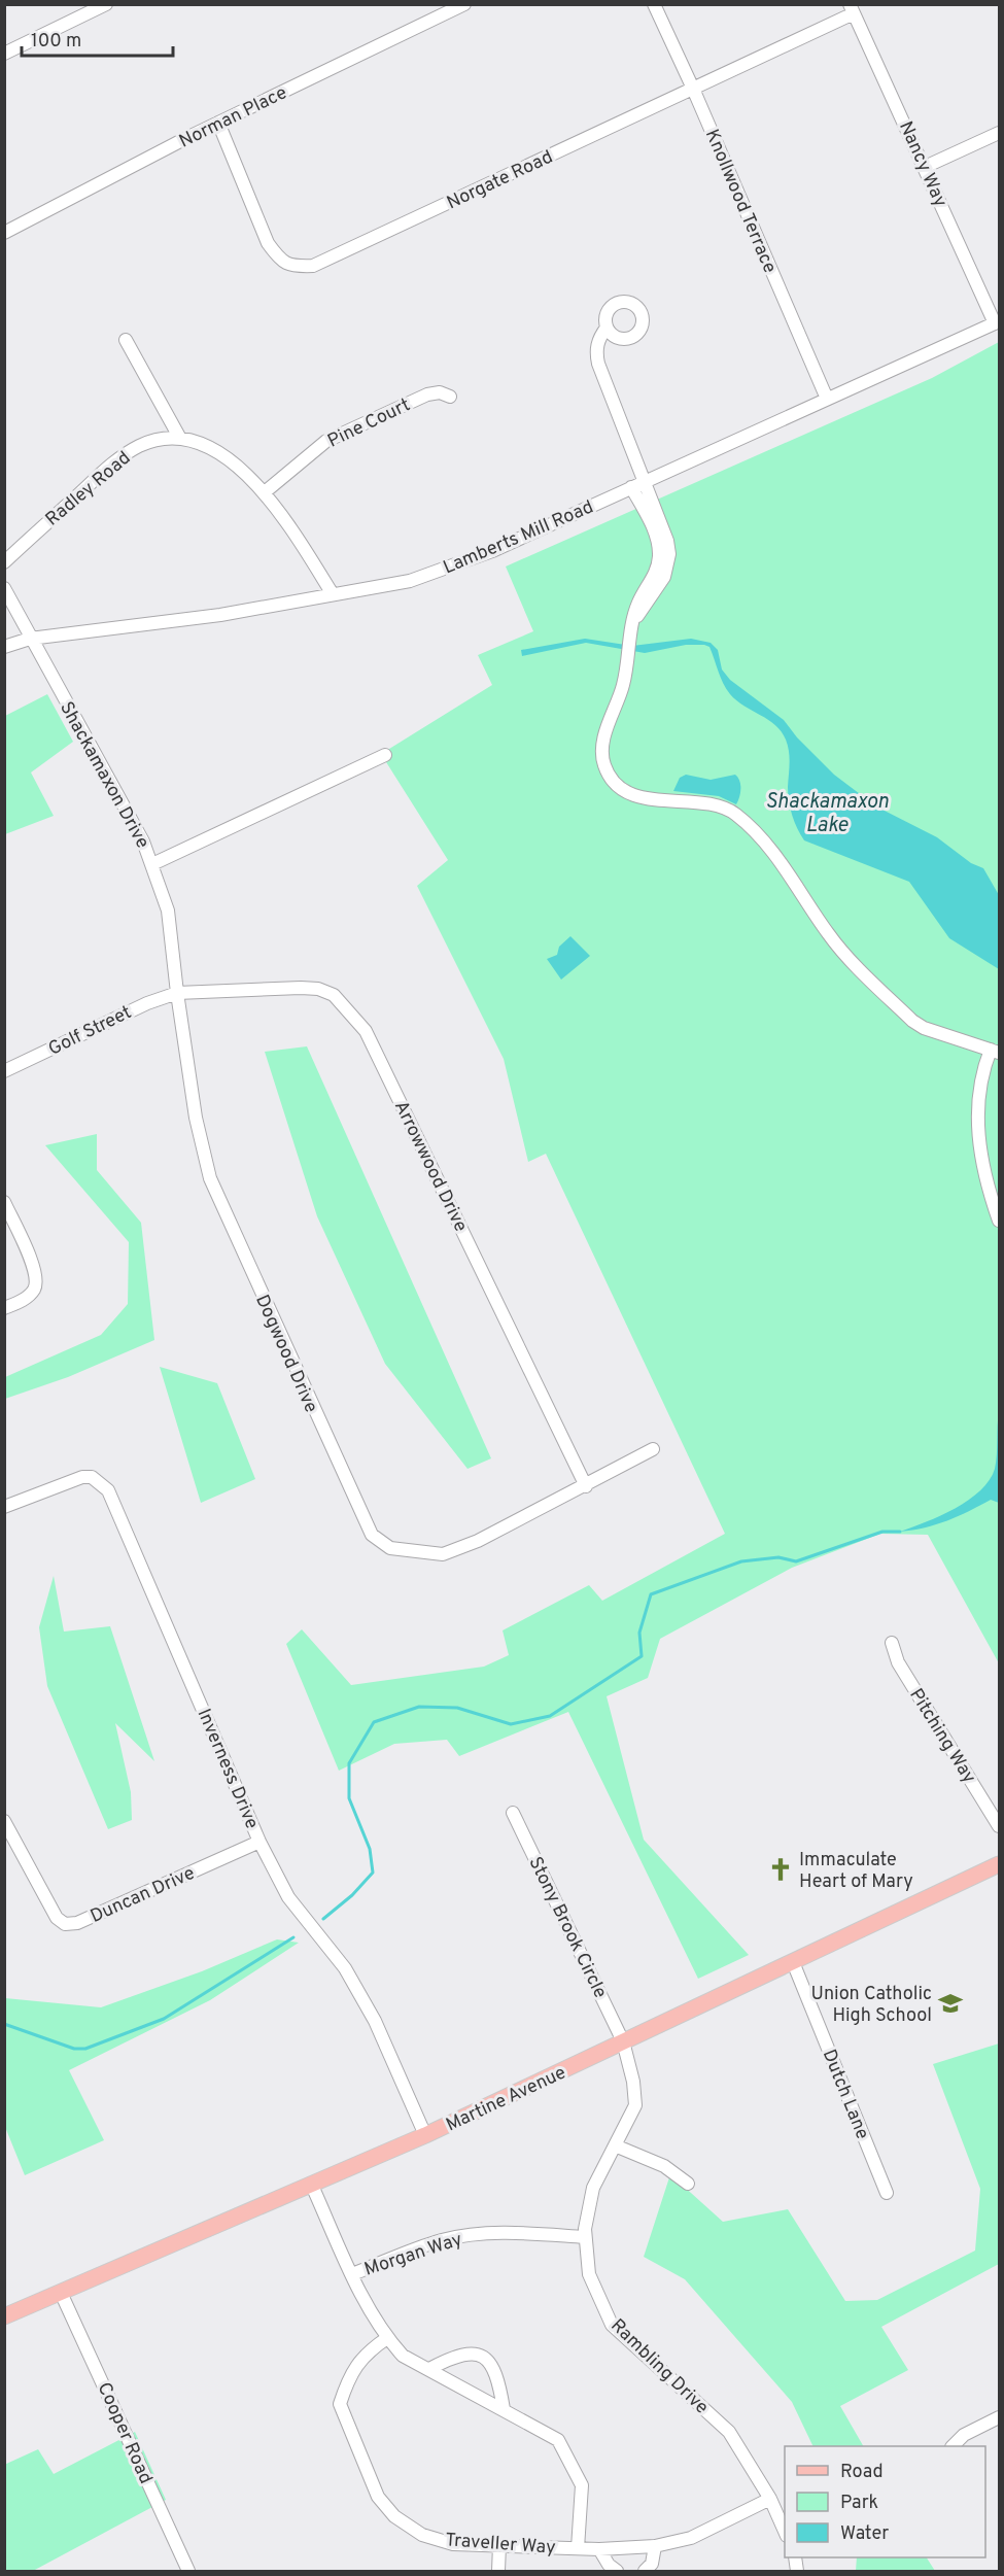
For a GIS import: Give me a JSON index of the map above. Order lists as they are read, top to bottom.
{
  "streets": {
    "main road": ["Martine Avenue"],
    "street": [
      "Norman Place",
      "Nancy Way",
      "Norgate Road",
      "Knollwood Terrace",
      "Pine Court",
      "Radley Road",
      "Lamberts Mill Road",
      "Shackamaxon Drive",
      "Golf Street",
      "Arrowwood Drive",
      "Dogwood Drive",
      "Pitching Way",
      "Inverness Drive",
      "Duncan Drive",
      "Stony Brook Circle",
      "Dutch Lane",
      "Morgan Way",
      "Rambling Drive",
      "Cooper Road",
      "Traveller Way"
    ]
  },
  "crossings": [
    ["Norman Place", "Norgate Road"],
    ["Nancy Way", "Norgate Road"],
    ["Nancy Way", "Lamberts Mill Road"],
    ["Norgate Road", "Knollwood Terrace"],
    ["Knollwood Terrace", "Lamberts Mill Road"],
    ["Lamberts Mill Road", "Shackamaxon Drive"],
    ["Shackamaxon Drive", "Dogwood Drive"],
    ["Golf Street", "Arrowwood Drive"],
    ["Golf Street", "Dogwood Drive"],
    ["Arrowwood Drive", "Dogwood Drive"],
    ["Inverness Drive", "Duncan Drive"],
    ["Inverness Drive", "Martine Avenue"],
    ["Stony Brook Circle", "Martine Avenue"],
    ["Stony Brook Circle", "Rambling Drive"],
    ["Dutch Lane", "Martine Avenue"],
    ["Martine Avenue", "Rambling Drive"],
    ["Martine Avenue", "Cooper Road"],
    ["Morgan Way", "Rambling Drive"],
    ["Rambling Drive", "Traveller Way"]
  ],
  "water": ["Shackamaxon Lake"],
  "places": {
    "church": ["Immaculate Heart of Mary"],
    "school or university": ["Union Catholic High School"]
  },
  "legend": ["Road", "Park", "Water"],
  "scale_bar": "100 m"
}
